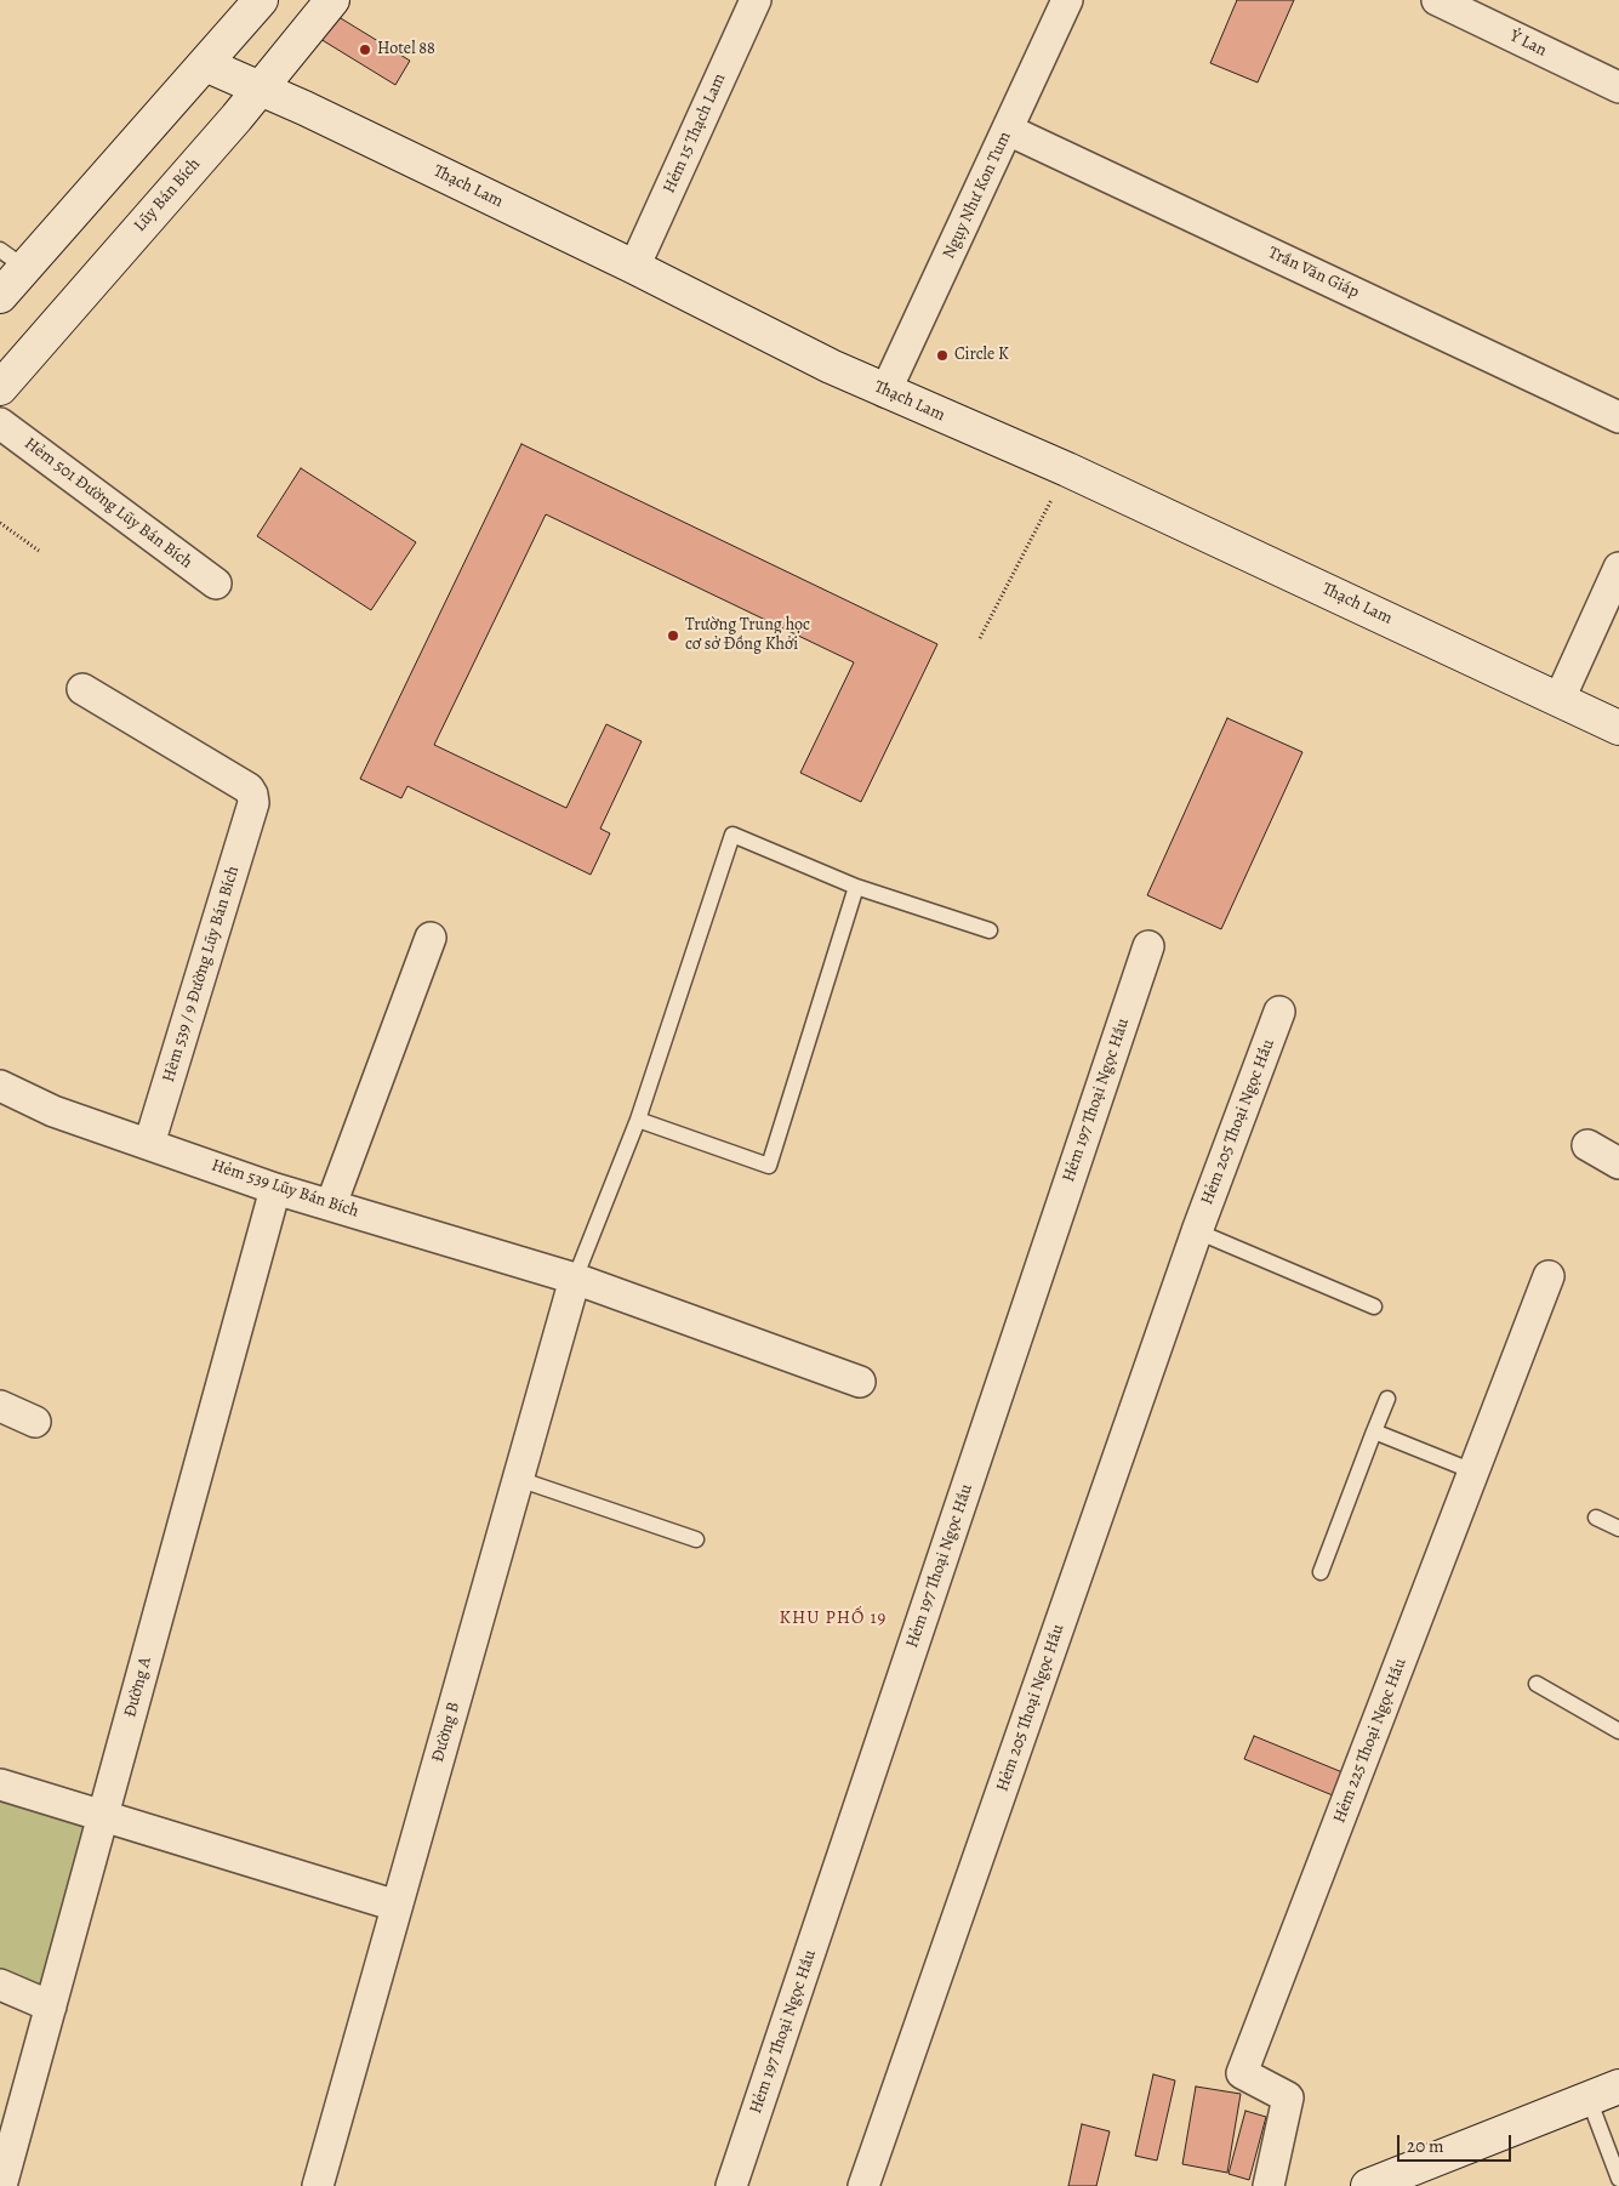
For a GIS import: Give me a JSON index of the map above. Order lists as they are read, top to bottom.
{
  "streets": {
    "street": [
      "Ỷ Lan",
      "Hẻm 15 Thạch Lam",
      "Thạch Lam",
      "Lũy Bán Bích",
      "Ngụy Như Kon Tum",
      "Trần Văn Giáp",
      "Hẻm 501 Đường Lũy Bán Bích",
      "Hèm 539 / 9 Đường Lũy Bán Bích",
      "Hẻm 197 Thoại Ngọc Hầu",
      "Hẻm 205 Thoại Ngọc Hầu",
      "Hẻm 539 Lũy Bán Bích",
      "Đường A",
      "Đường B",
      "Hẻm 225 Thoại Ngọc Hầu"
    ]
  },
  "crossings": [
    ["Hẻm 15 Thạch Lam", "Thạch Lam"],
    ["Thạch Lam", "Lũy Bán Bích"],
    ["Thạch Lam", "Ngụy Như Kon Tum"],
    ["Ngụy Như Kon Tum", "Trần Văn Giáp"],
    ["Hèm 539 / 9 Đường Lũy Bán Bích", "Hẻm 539 Lũy Bán Bích"],
    ["Hẻm 539 Lũy Bán Bích", "Đường A"],
    ["Hẻm 539 Lũy Bán Bích", "Đường B"]
  ],
  "districts": ["KHU PHỐ 19"],
  "places": ["Hotel 88", "Circle K", "Trường Trung học cơ sở Đồng Khởi"],
  "scale_bar": "20 m"
}
